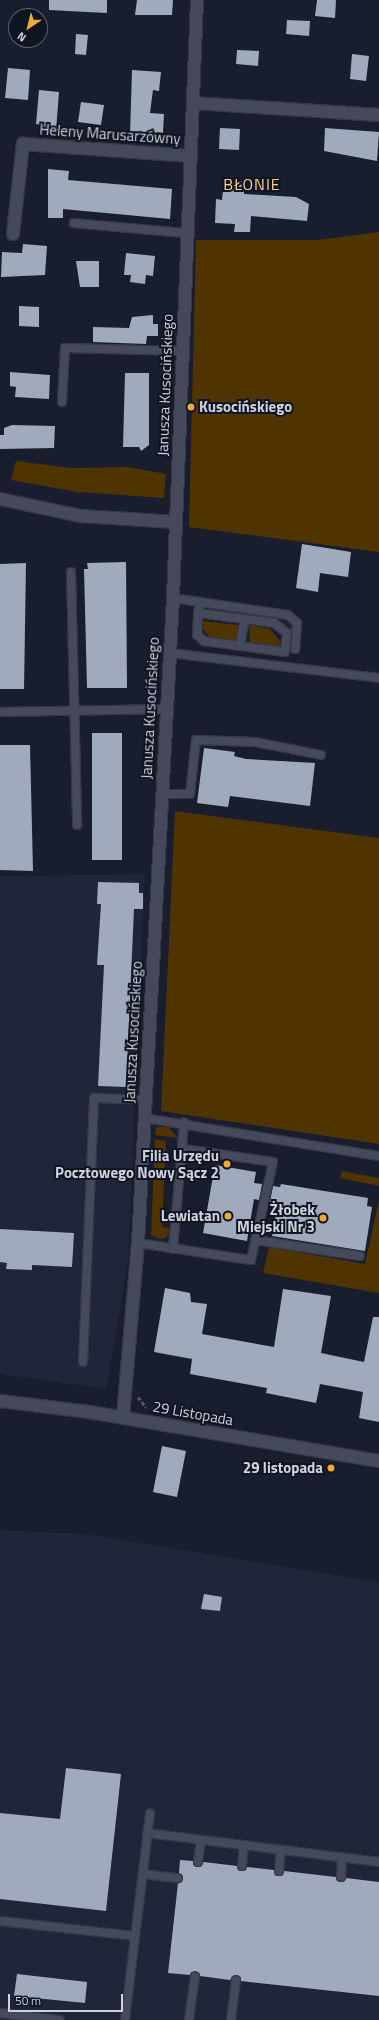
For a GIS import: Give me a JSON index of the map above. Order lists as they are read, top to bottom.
{
  "streets": {
    "street": ["Heleny Marusarzówny", "Janusza Kusocińskiego", "29 Listopada"]
  },
  "crossings": [
    ["Heleny Marusarzówny", "Janusza Kusocińskiego"],
    ["Janusza Kusocińskiego", "29 Listopada"]
  ],
  "districts": ["BŁONIE"],
  "places": [
    "Kusocińskiego",
    "Filia Urzędu Pocztowego Nowy Sącz 2",
    "Lewiatan",
    "Żłobek Miejski Nr 3",
    "29 listopada"
  ],
  "scale_bar": "50 m",
  "north": "bottom left"
}
